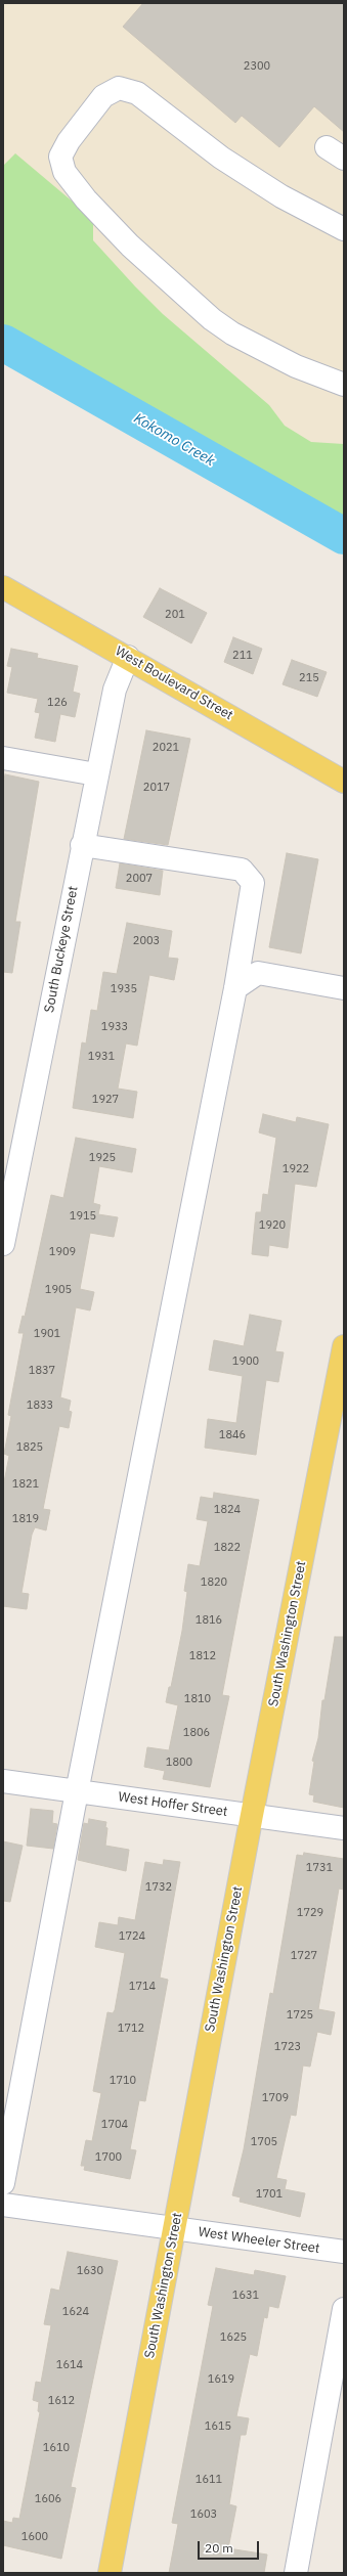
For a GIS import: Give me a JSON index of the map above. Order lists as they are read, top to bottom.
{
  "streets": {
    "main road": ["West Boulevard Street", "South Washington Street"],
    "street": ["South Buckeye Street", "West Hoffer Street", "West Wheeler Street"]
  },
  "crossings": [
    ["West Boulevard Street", "South Buckeye Street"],
    ["South Washington Street", "West Hoffer Street"],
    ["South Washington Street", "West Wheeler Street"]
  ],
  "water": ["Kokomo Creek"],
  "house_numbers": [
    "2300",
    "201",
    "211",
    "215",
    "126",
    "2021",
    "2017",
    "2007",
    "2003",
    "1935",
    "1933",
    "1931",
    "1927",
    "1925",
    "1922",
    "1915",
    "1920",
    "1909",
    "1905",
    "1901",
    "1900",
    "1837",
    "1833",
    "1846",
    "1825",
    "1821",
    "1824",
    "1819",
    "1822",
    "1820",
    "1816",
    "1812",
    "1810",
    "1806",
    "1800",
    "1731",
    "1732",
    "1729",
    "1724",
    "1727",
    "1714",
    "1725",
    "1712",
    "1723",
    "1710",
    "1709",
    "1704",
    "1705",
    "1700",
    "1701",
    "1630",
    "1631",
    "1624",
    "1625",
    "1614",
    "1619",
    "1612",
    "1615",
    "1610",
    "1611",
    "1606",
    "1603",
    "1600"
  ],
  "scale_bar": "20 m"
}
